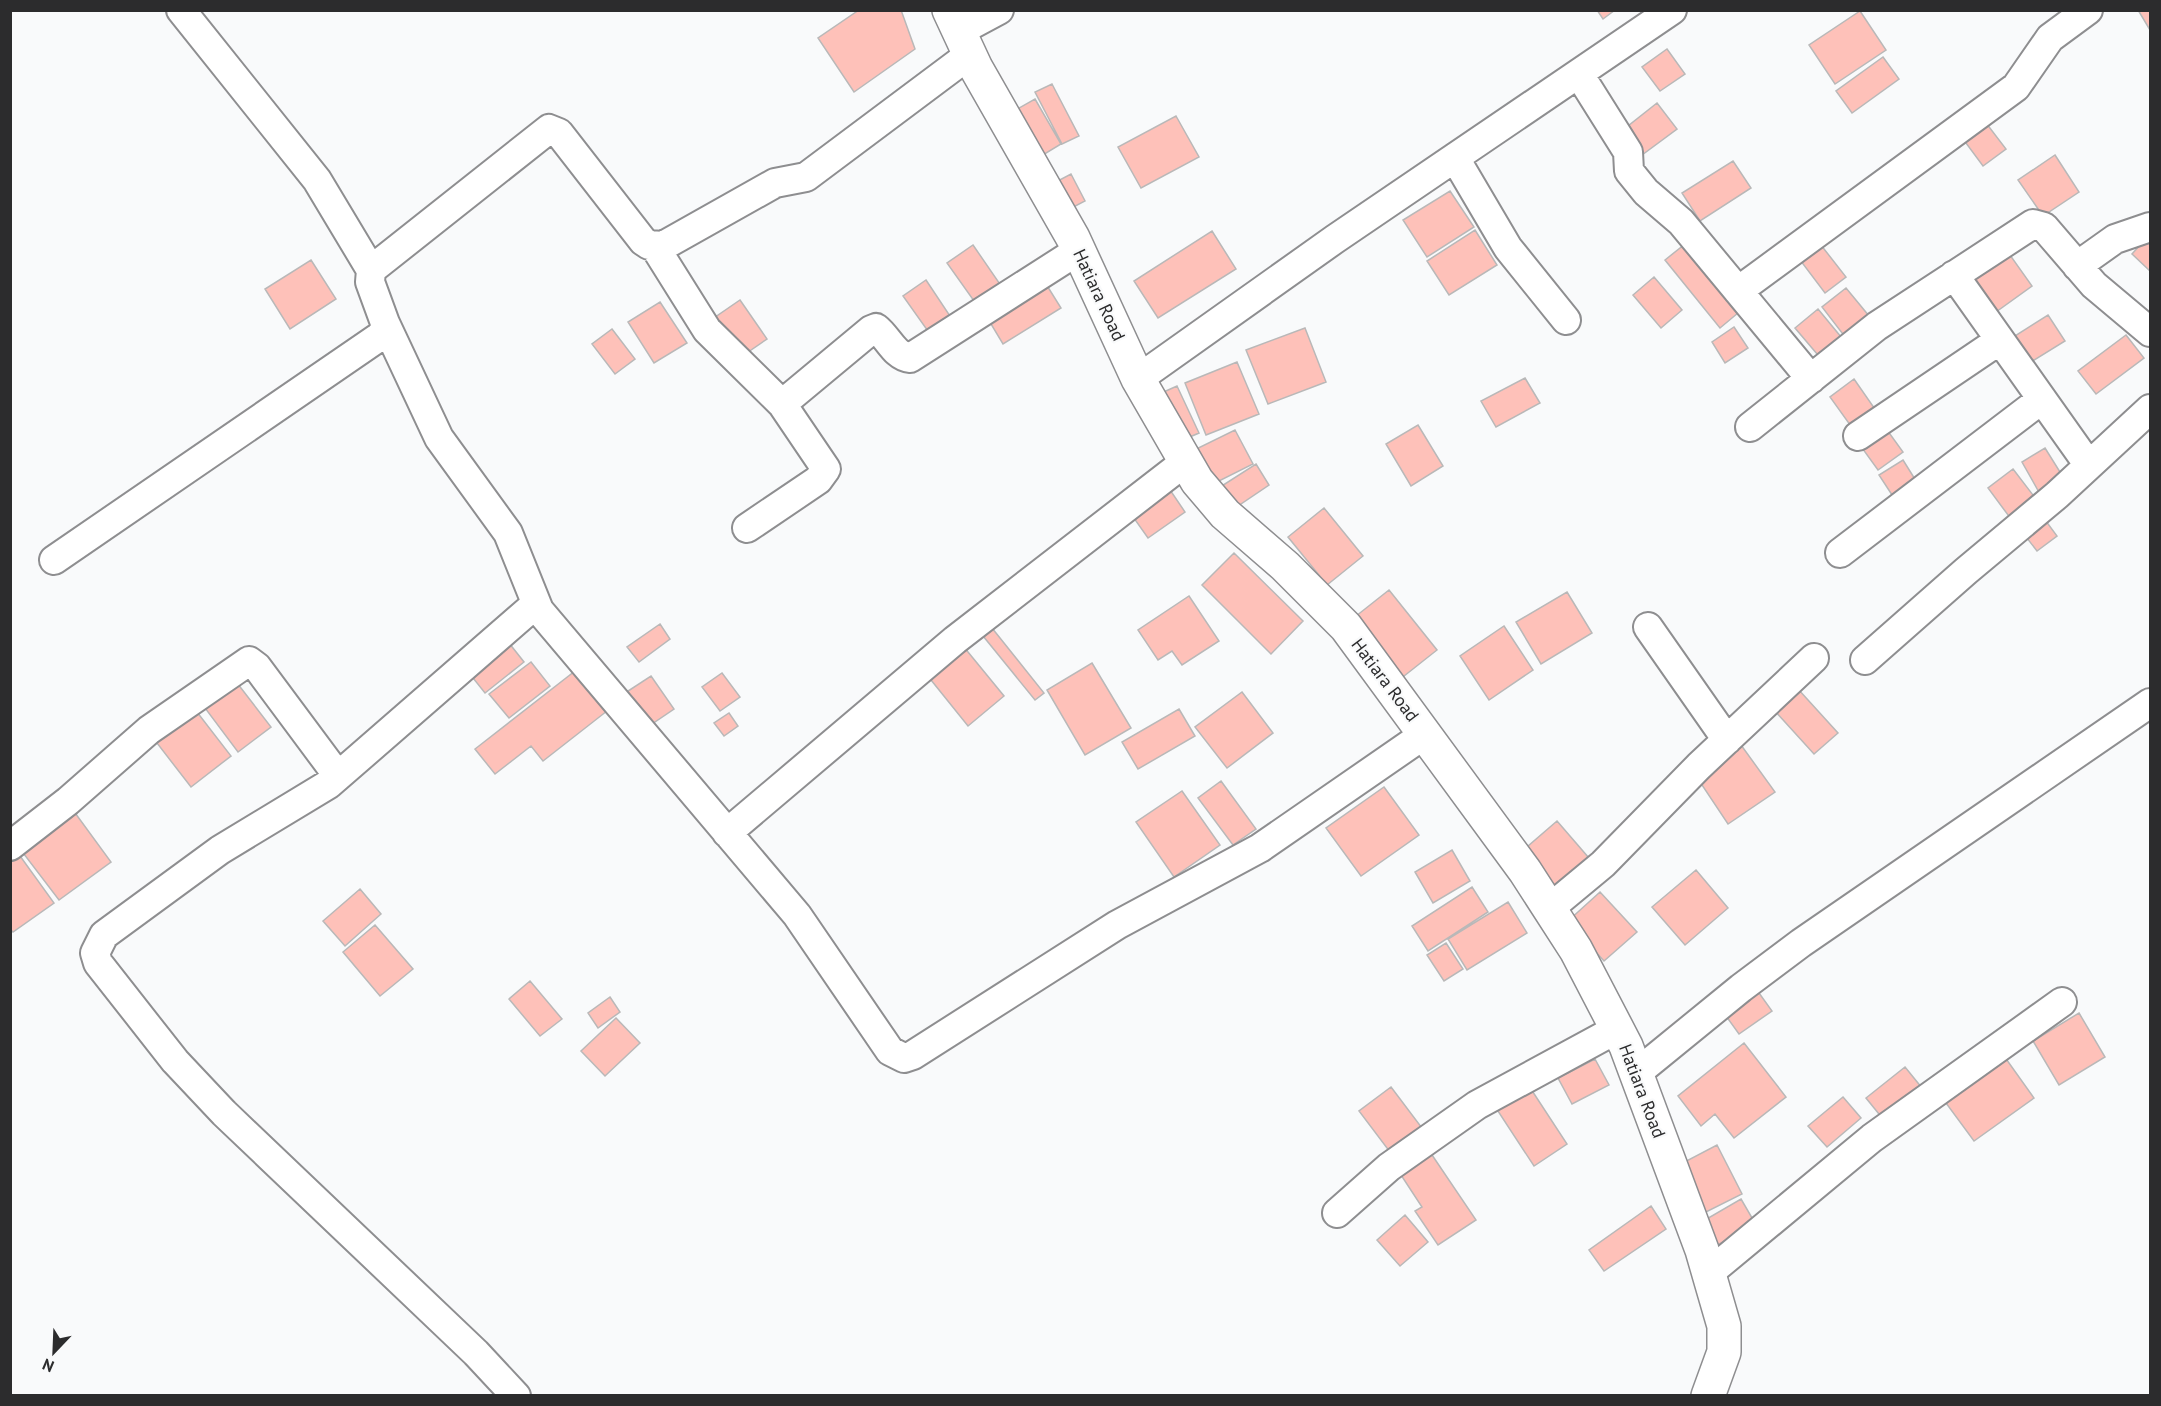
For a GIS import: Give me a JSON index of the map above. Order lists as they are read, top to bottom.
{
  "streets": {
    "street": ["Hatiara Road"]
  },
  "north": "bottom left"
}
